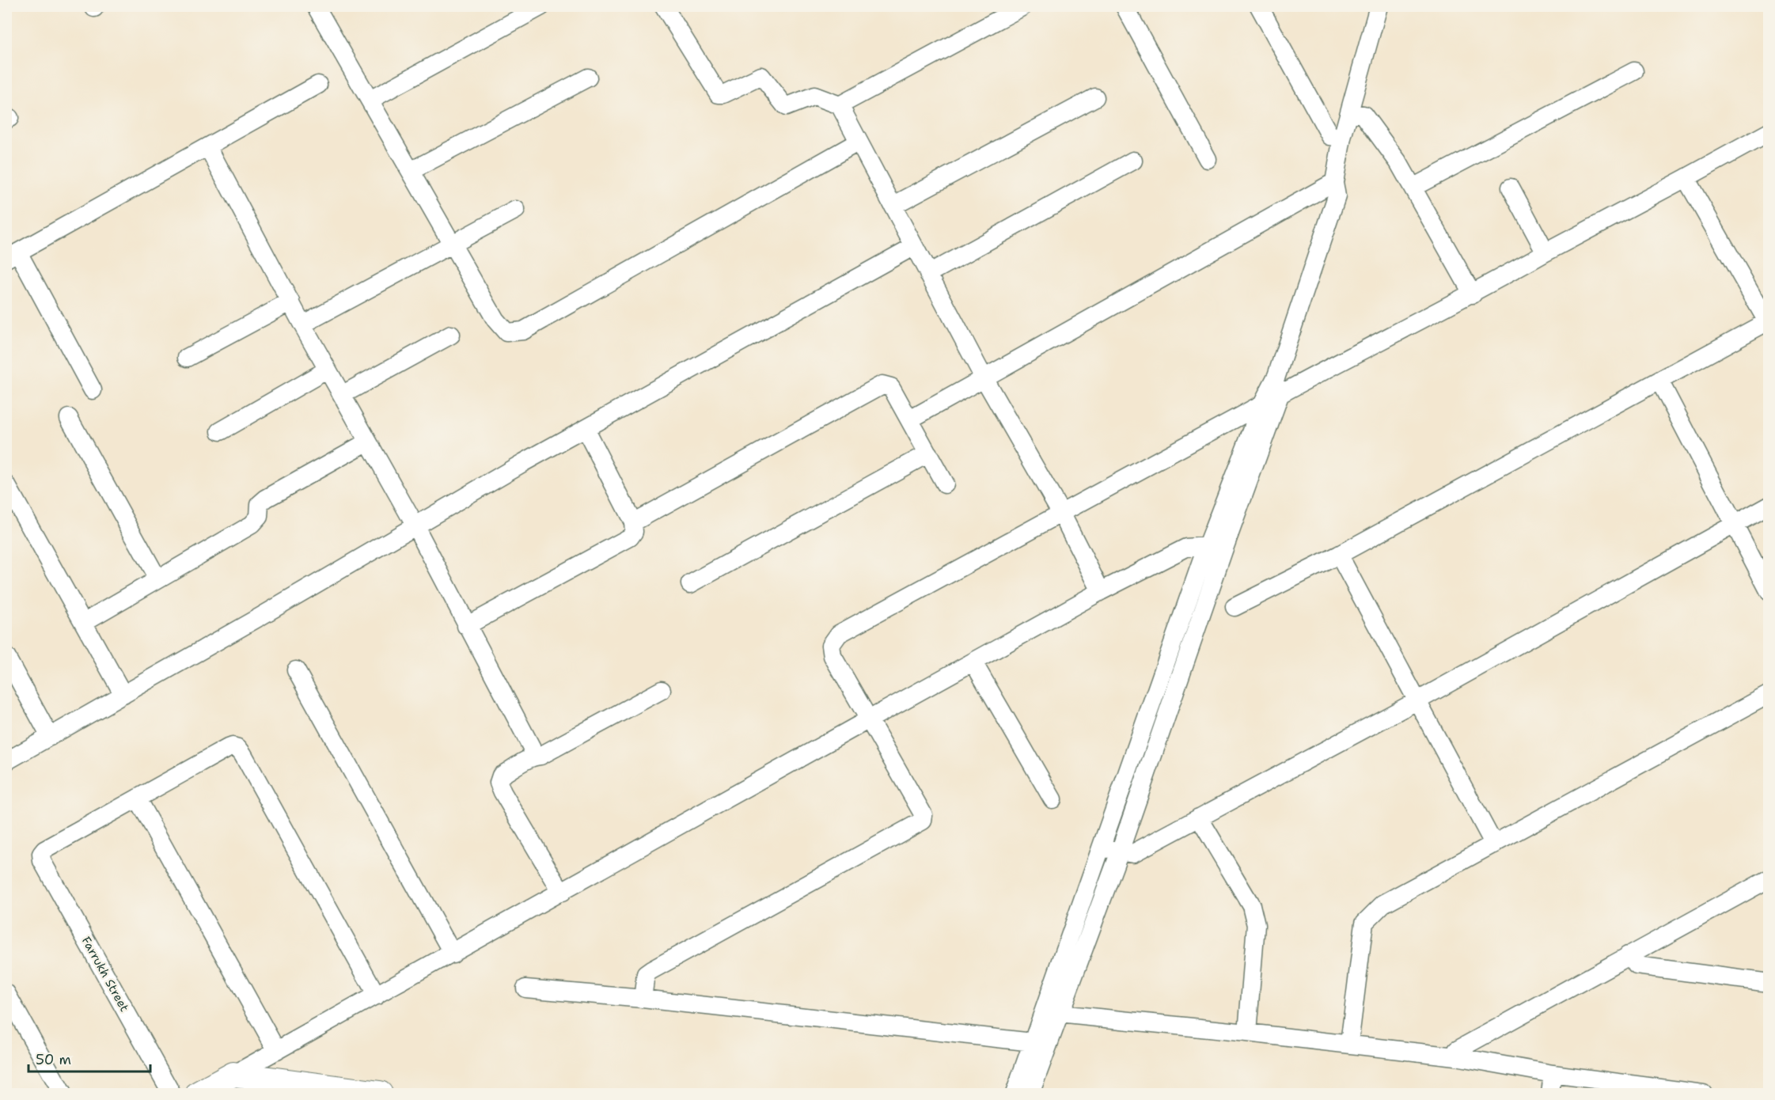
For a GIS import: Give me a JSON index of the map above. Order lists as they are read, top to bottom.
{
  "streets": {
    "street": ["Farrukh Street"]
  },
  "scale_bar": "50 m"
}
